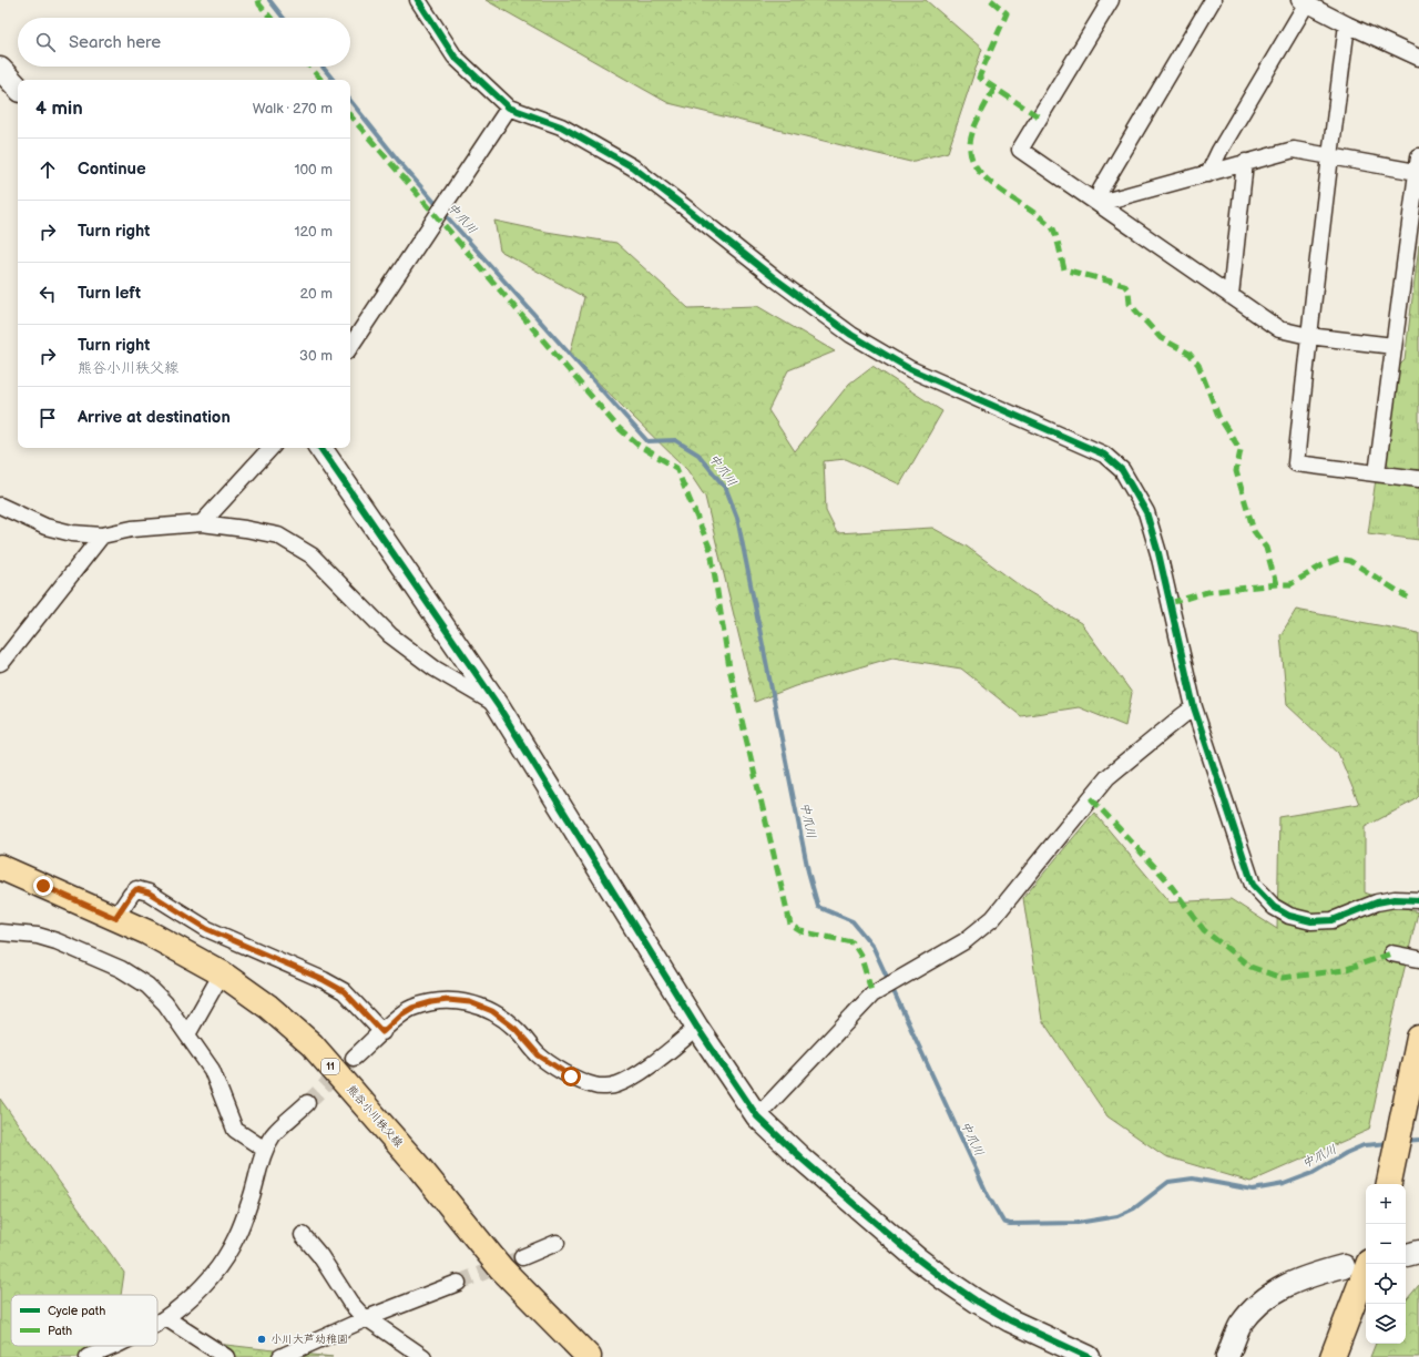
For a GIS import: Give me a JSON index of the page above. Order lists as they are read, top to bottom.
{
  "streets": {
    "main road": ["11", "熊谷小川秩父線"]
  },
  "water": ["中爪川"],
  "places": ["小川大芦幼稚園"],
  "legend": ["Cycle path", "Path"],
  "page": {
    "search": "Search here",
    "heading": ["4 min", "Walk · 270 m"],
    "list": [
      ["Continue", "100 m"],
      ["Turn right", "120 m"],
      ["Turn left", "20 m"],
      ["Turn right", "熊谷小川秩父線", "30 m"],
      "Arrive at destination"
    ],
    "map_buttons": ["+", "−"]
  }
}
